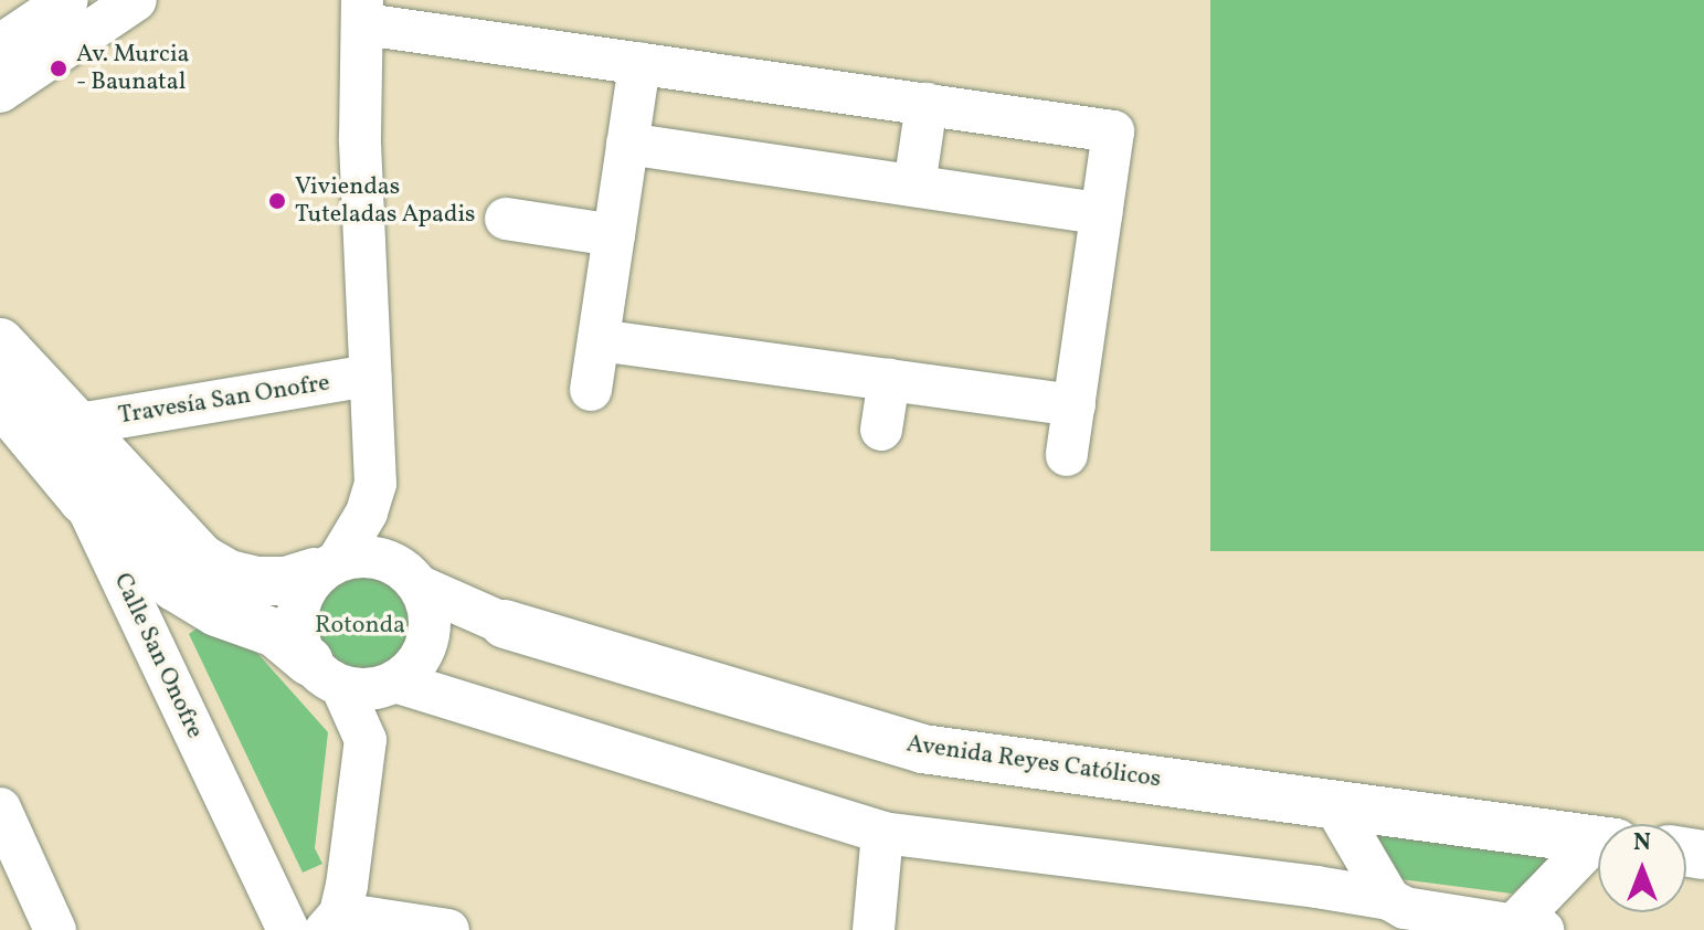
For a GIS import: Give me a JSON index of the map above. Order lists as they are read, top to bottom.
{
  "streets": {
    "main road": ["Calle San Onofre", "Avenida Reyes Católicos"],
    "street": ["Travesía San Onofre"]
  },
  "parks": ["Rotonda"],
  "places": ["Av. Murcia - Baunatal", "Viviendas Tuteladas Apadis"],
  "north": "top"
}
